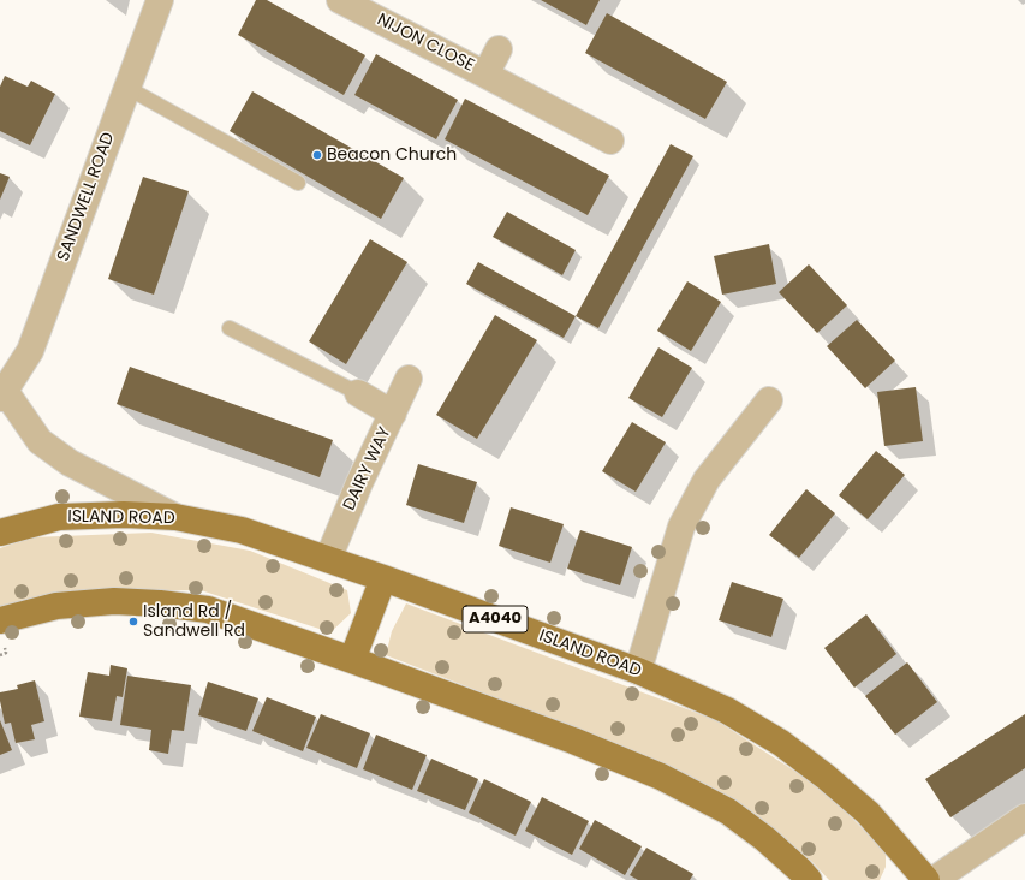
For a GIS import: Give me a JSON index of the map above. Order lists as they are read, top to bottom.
{
  "streets": {
    "main road": ["ISLAND ROAD", "A4040"],
    "street": ["NIJON CLOSE", "SANDWELL ROAD", "DAIRY WAY"]
  },
  "crossings": [
    ["SANDWELL ROAD", "ISLAND ROAD"],
    ["DAIRY WAY", "ISLAND ROAD"]
  ],
  "places": ["Beacon Church", "Island Rd / Sandwell Rd"]
}
